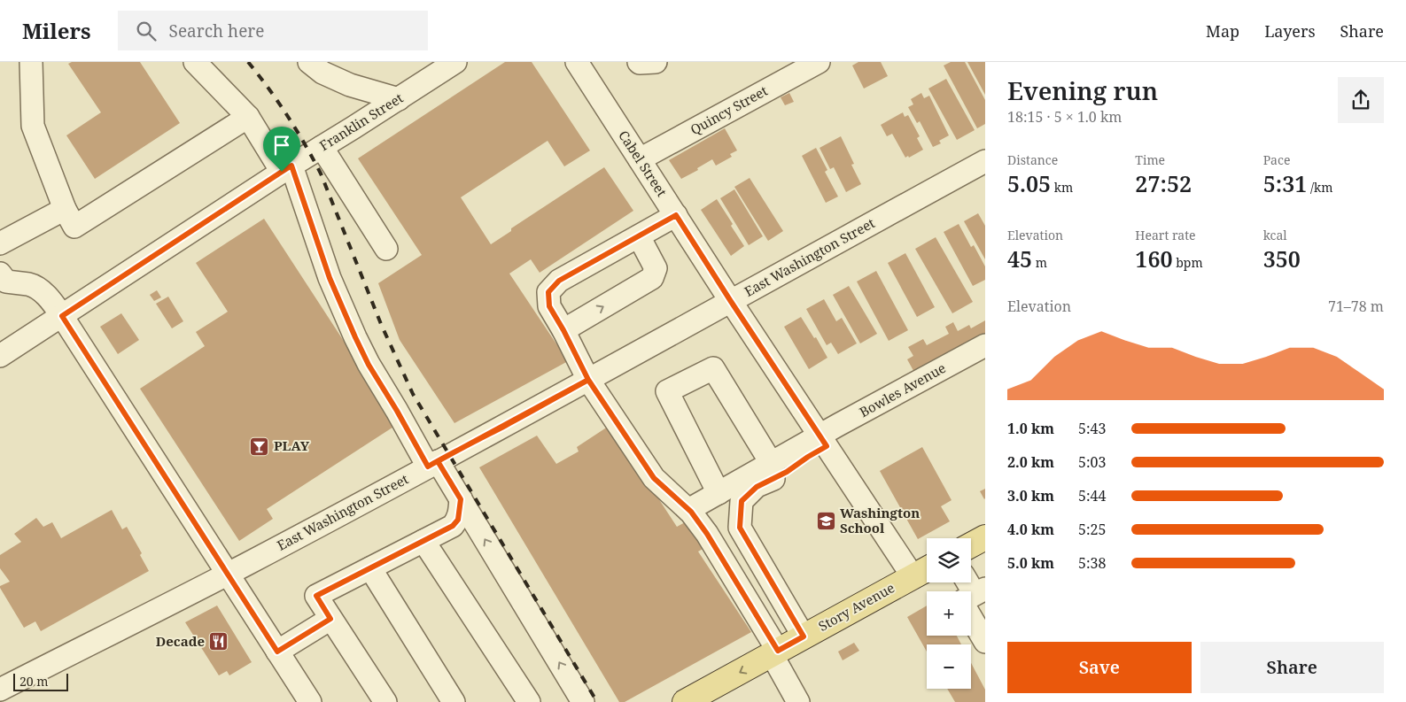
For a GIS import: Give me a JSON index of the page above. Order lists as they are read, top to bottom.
{
  "streets": {
    "main road": ["Story Avenue"],
    "street": [
      "Quincy Street",
      "Franklin Street",
      "Cabel Street",
      "East Washington Street",
      "Bowles Avenue"
    ]
  },
  "crossings": [
    ["Quincy Street", "Cabel Street"],
    ["Cabel Street", "East Washington Street"],
    ["Cabel Street", "Bowles Avenue"],
    ["Cabel Street", "Story Avenue"]
  ],
  "one_way": ["Story Avenue"],
  "places": {
    "bar": ["PLAY"],
    "school or university": ["Washington School"],
    "restaurant": ["Decade"]
  },
  "scale_bar": "20 m",
  "page": {
    "header": "Milers",
    "search": "Search here",
    "nav": ["Map", "Layers", "Share"],
    "heading": ["Evening run", "18:15 · 5 × 1.0 km"],
    "stats": [
      ["Distance", "5.05 km"],
      ["Time", "27:52"],
      ["Pace", "5:31 /km"],
      ["Elevation", "45 m"],
      ["Heart rate", "160 bpm"],
      ["kcal", "350"]
    ],
    "chart": ["Elevation", "71–78 m"],
    "list": [
      {
        "name": "1.0 km",
        "note": "5:43"
      },
      {
        "name": "2.0 km",
        "note": "5:03"
      },
      {
        "name": "3.0 km",
        "note": "5:44"
      },
      {
        "name": "4.0 km",
        "note": "5:25"
      },
      {
        "name": "5.0 km",
        "note": "5:38"
      }
    ],
    "map_buttons": ["+", "−"],
    "buttons": ["Save", "Share"],
    "scale": "20 m"
  }
}
